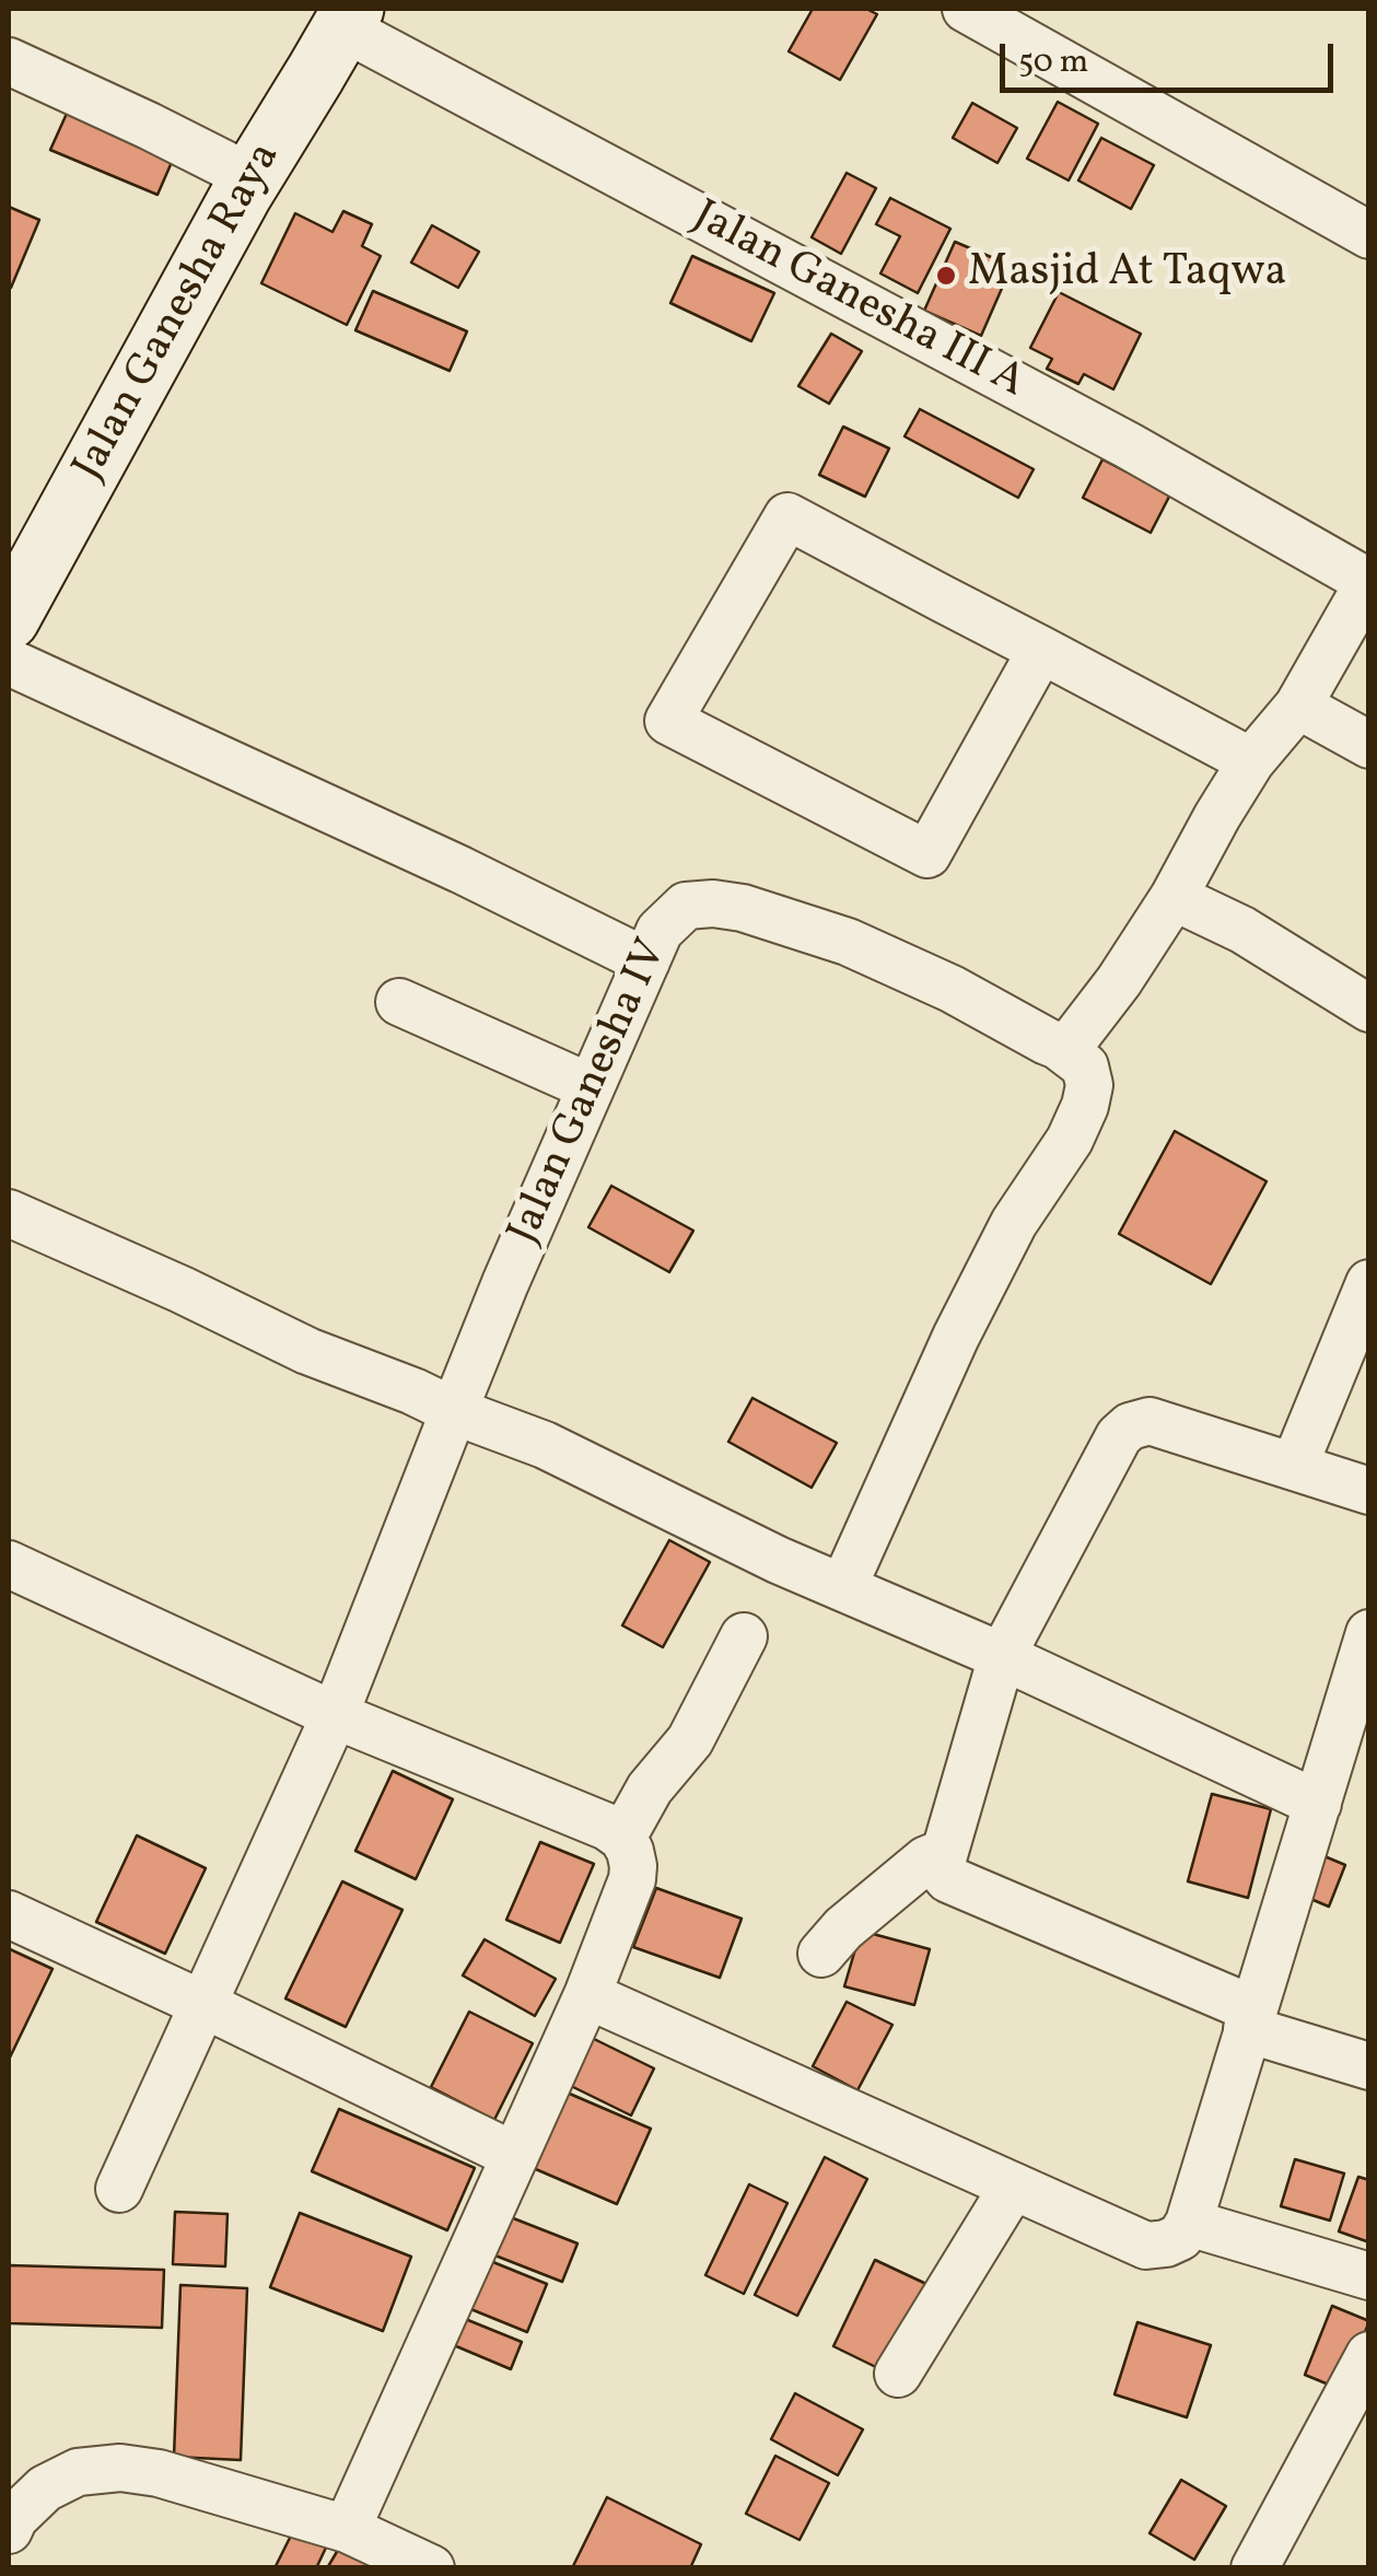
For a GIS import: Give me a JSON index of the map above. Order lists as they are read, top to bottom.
{
  "streets": {
    "street": ["Jalan Ganesha III A", "Jalan Ganesha Raya", "Jalan Ganesha IV"]
  },
  "crossings": [
    ["Jalan Ganesha III A", "Jalan Ganesha Raya"]
  ],
  "places": ["Masjid At Taqwa"],
  "scale_bar": "50 m"
}
